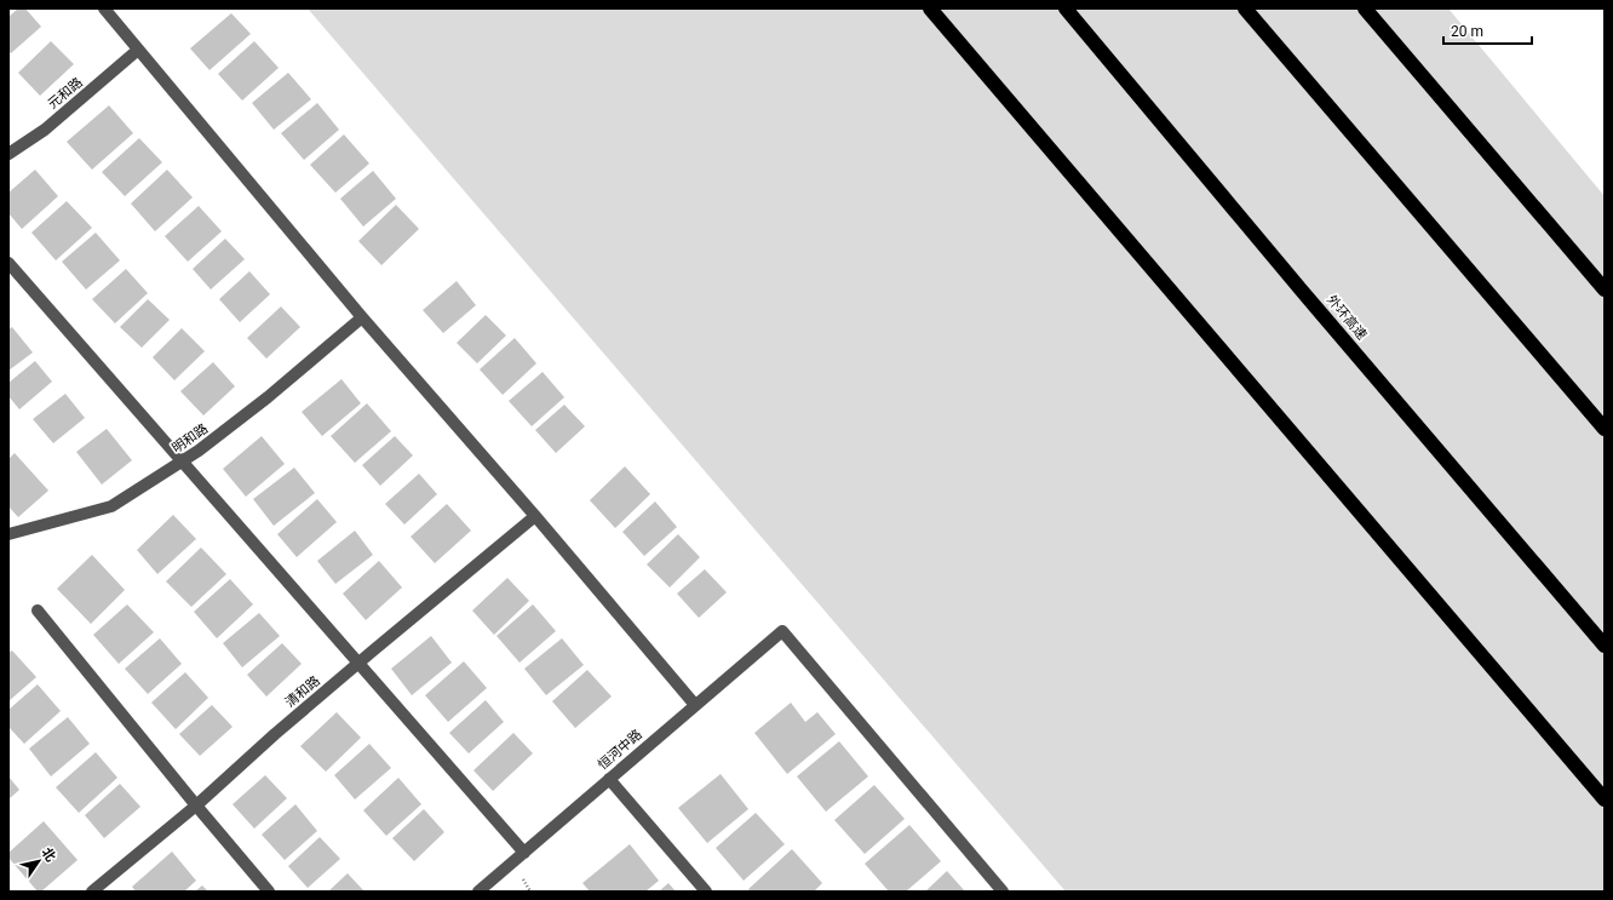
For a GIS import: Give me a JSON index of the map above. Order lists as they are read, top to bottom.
{
  "streets": {
    "highway": ["外环高速"],
    "street": [
      "元和路",
      "明和路",
      "清和路",
      "恒河中路"
    ]
  },
  "scale_bar": "20 m",
  "north": "top right"
}
